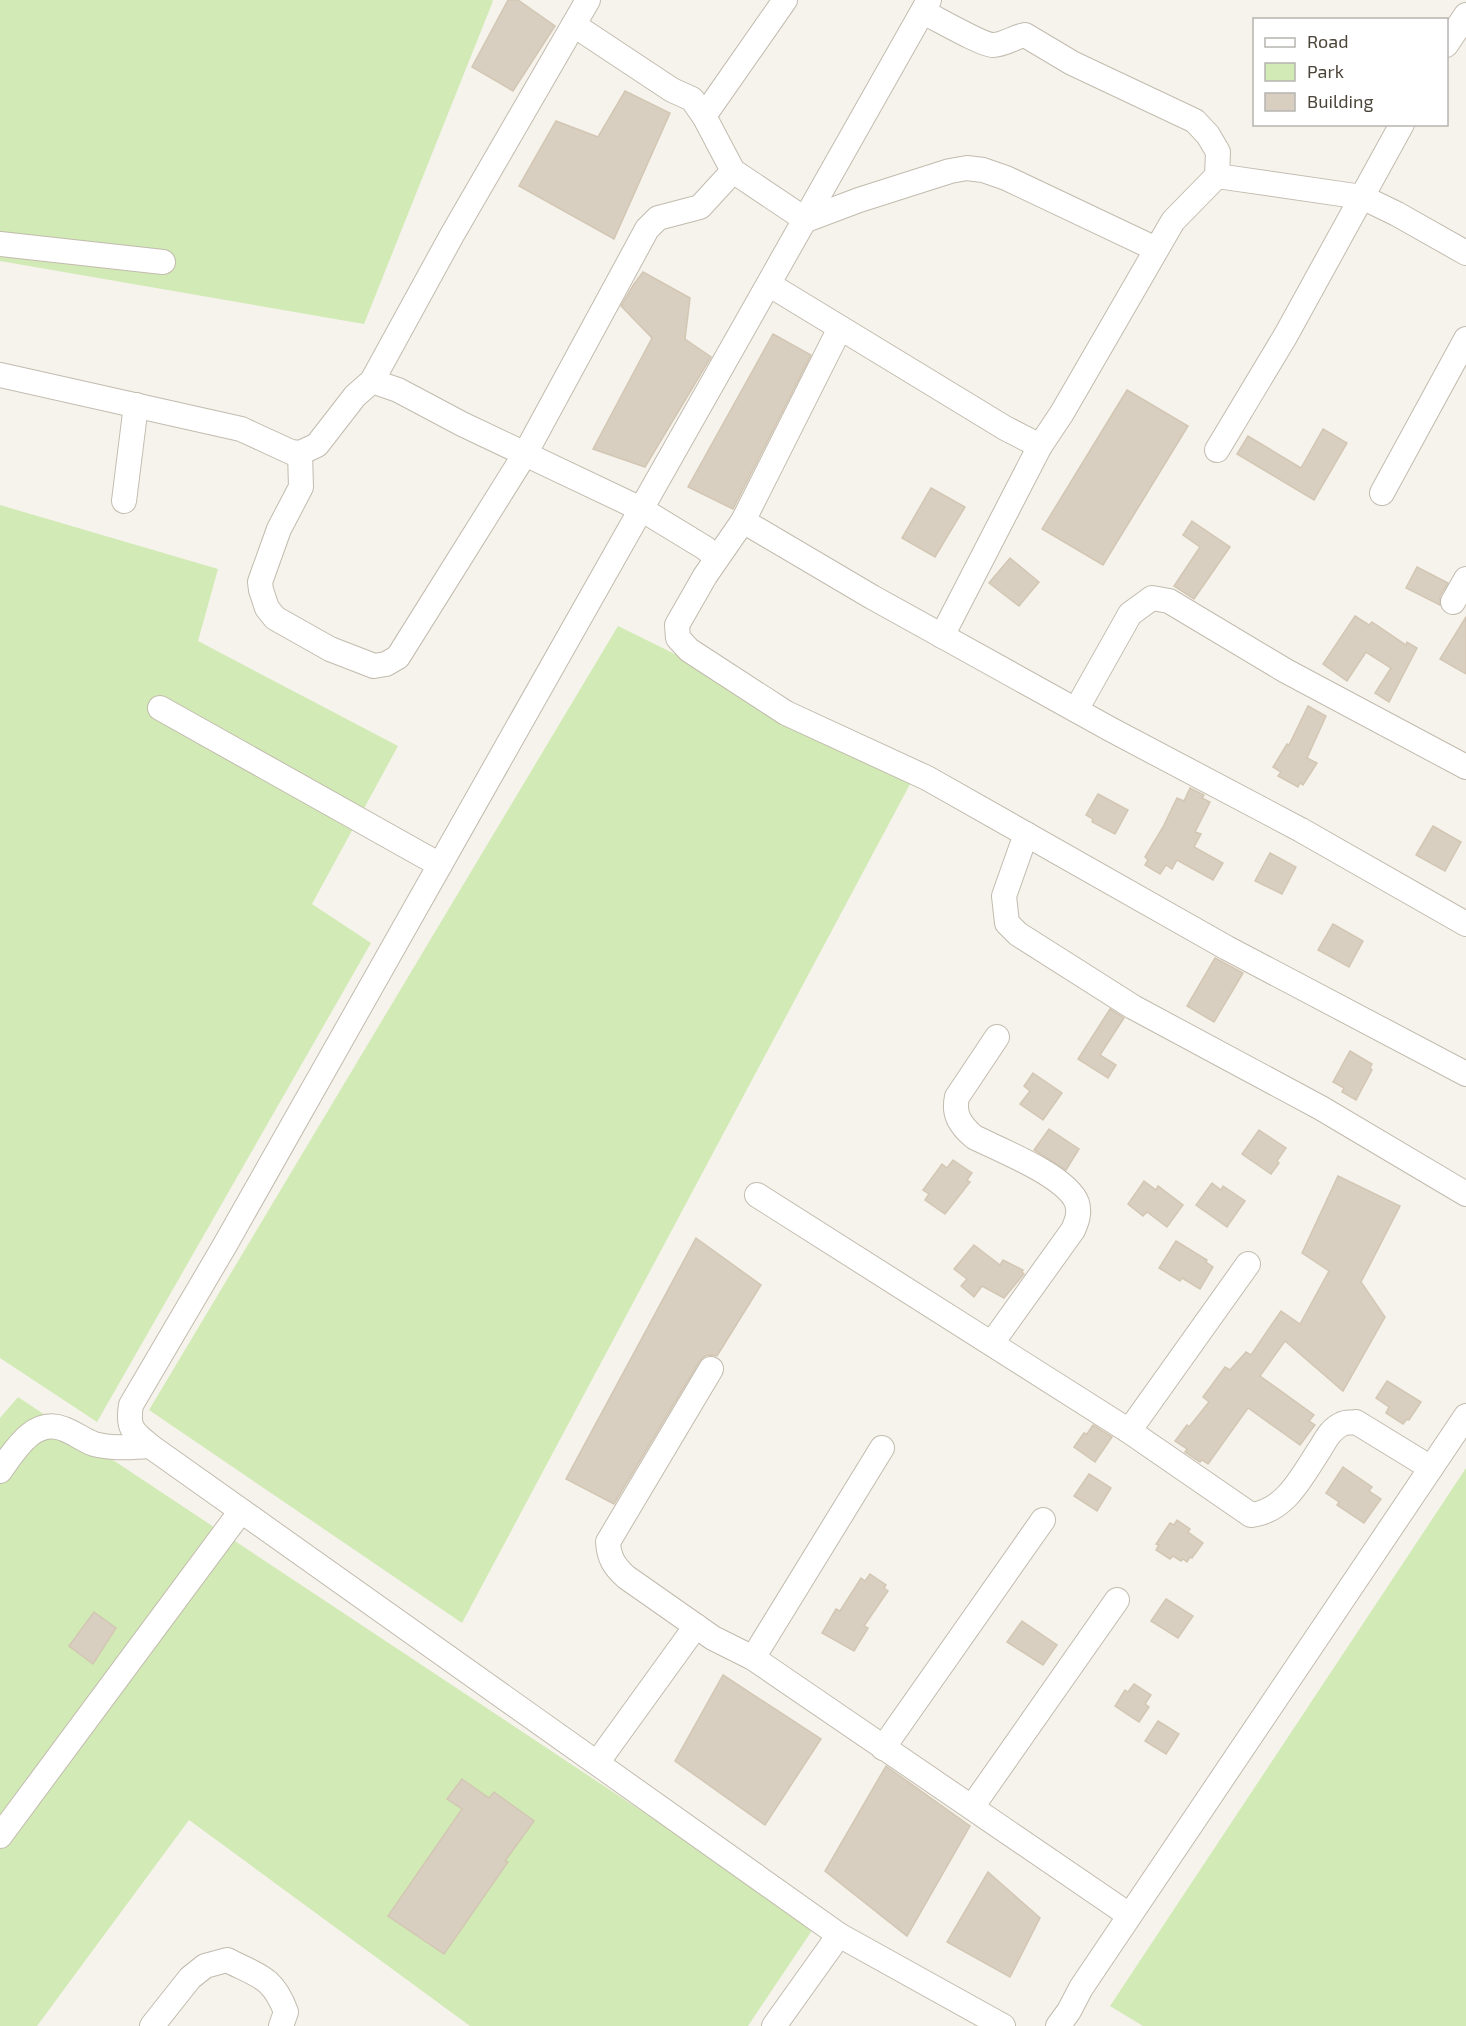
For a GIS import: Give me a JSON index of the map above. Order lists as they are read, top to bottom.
{
  "legend": ["Road", "Park", "Building"]
}
